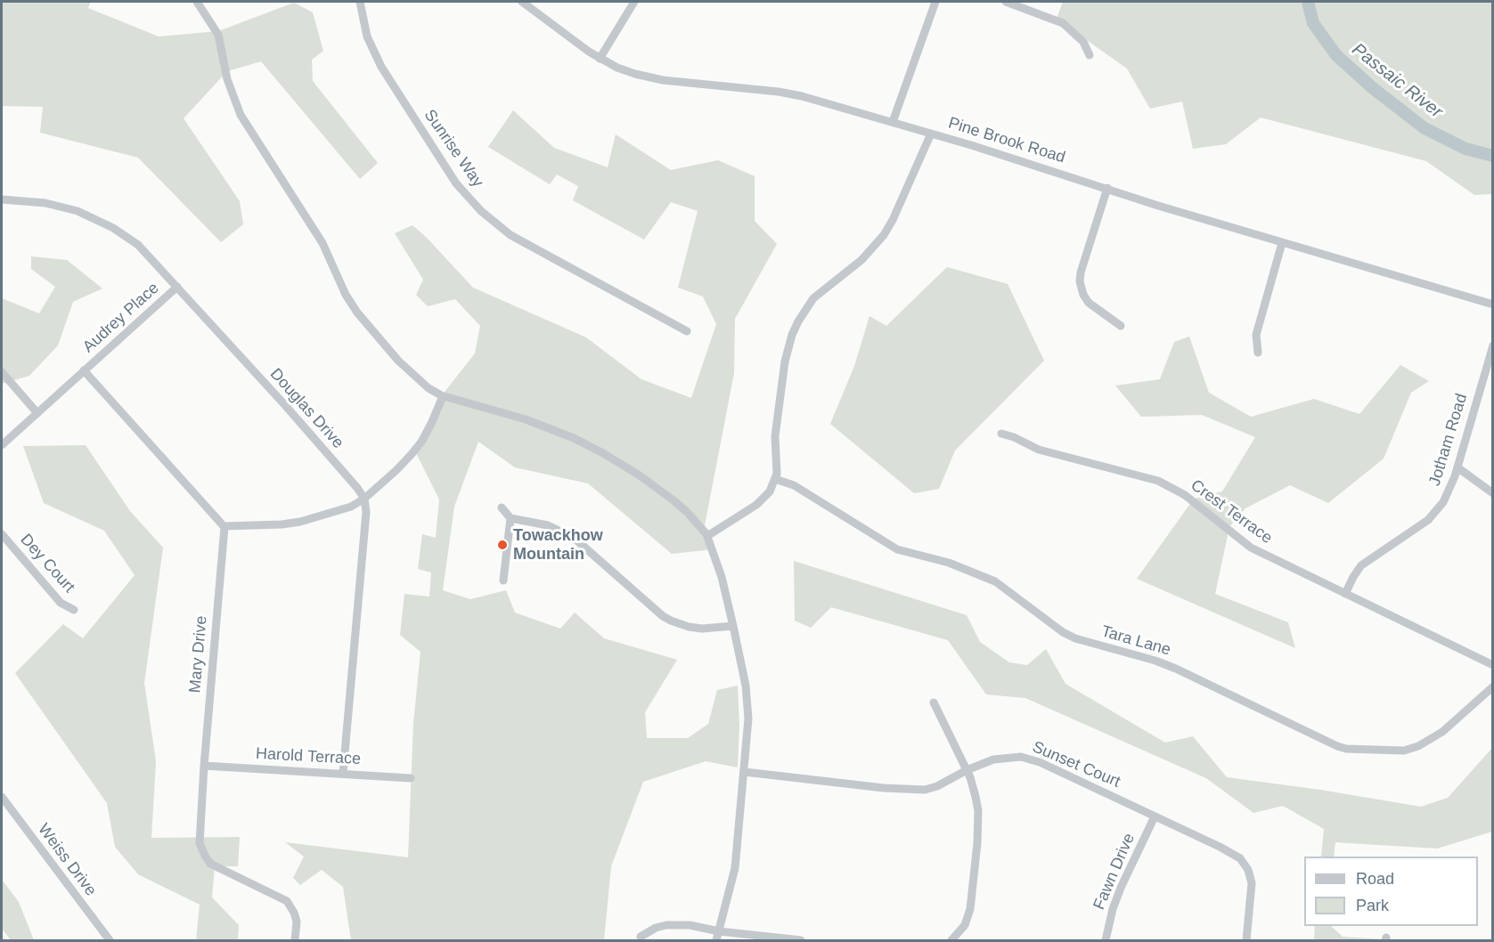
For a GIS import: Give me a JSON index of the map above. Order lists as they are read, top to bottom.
{
  "streets": {
    "street": [
      "Pine Brook Road",
      "Sunrise Way",
      "Audrey Place",
      "Douglas Drive",
      "Jotham Road",
      "Crest Terrace",
      "Dey Court",
      "Tara Lane",
      "Mary Drive",
      "Harold Terrace",
      "Sunset Court",
      "Weiss Drive",
      "Fawn Drive"
    ]
  },
  "crossings": [
    ["Audrey Place", "Douglas Drive"],
    ["Jotham Road", "Crest Terrace"],
    ["Mary Drive", "Harold Terrace"],
    ["Sunset Court", "Fawn Drive"]
  ],
  "water": ["Passaic River"],
  "places": ["Towackhow Mountain"],
  "legend": ["Road", "Park"]
}
